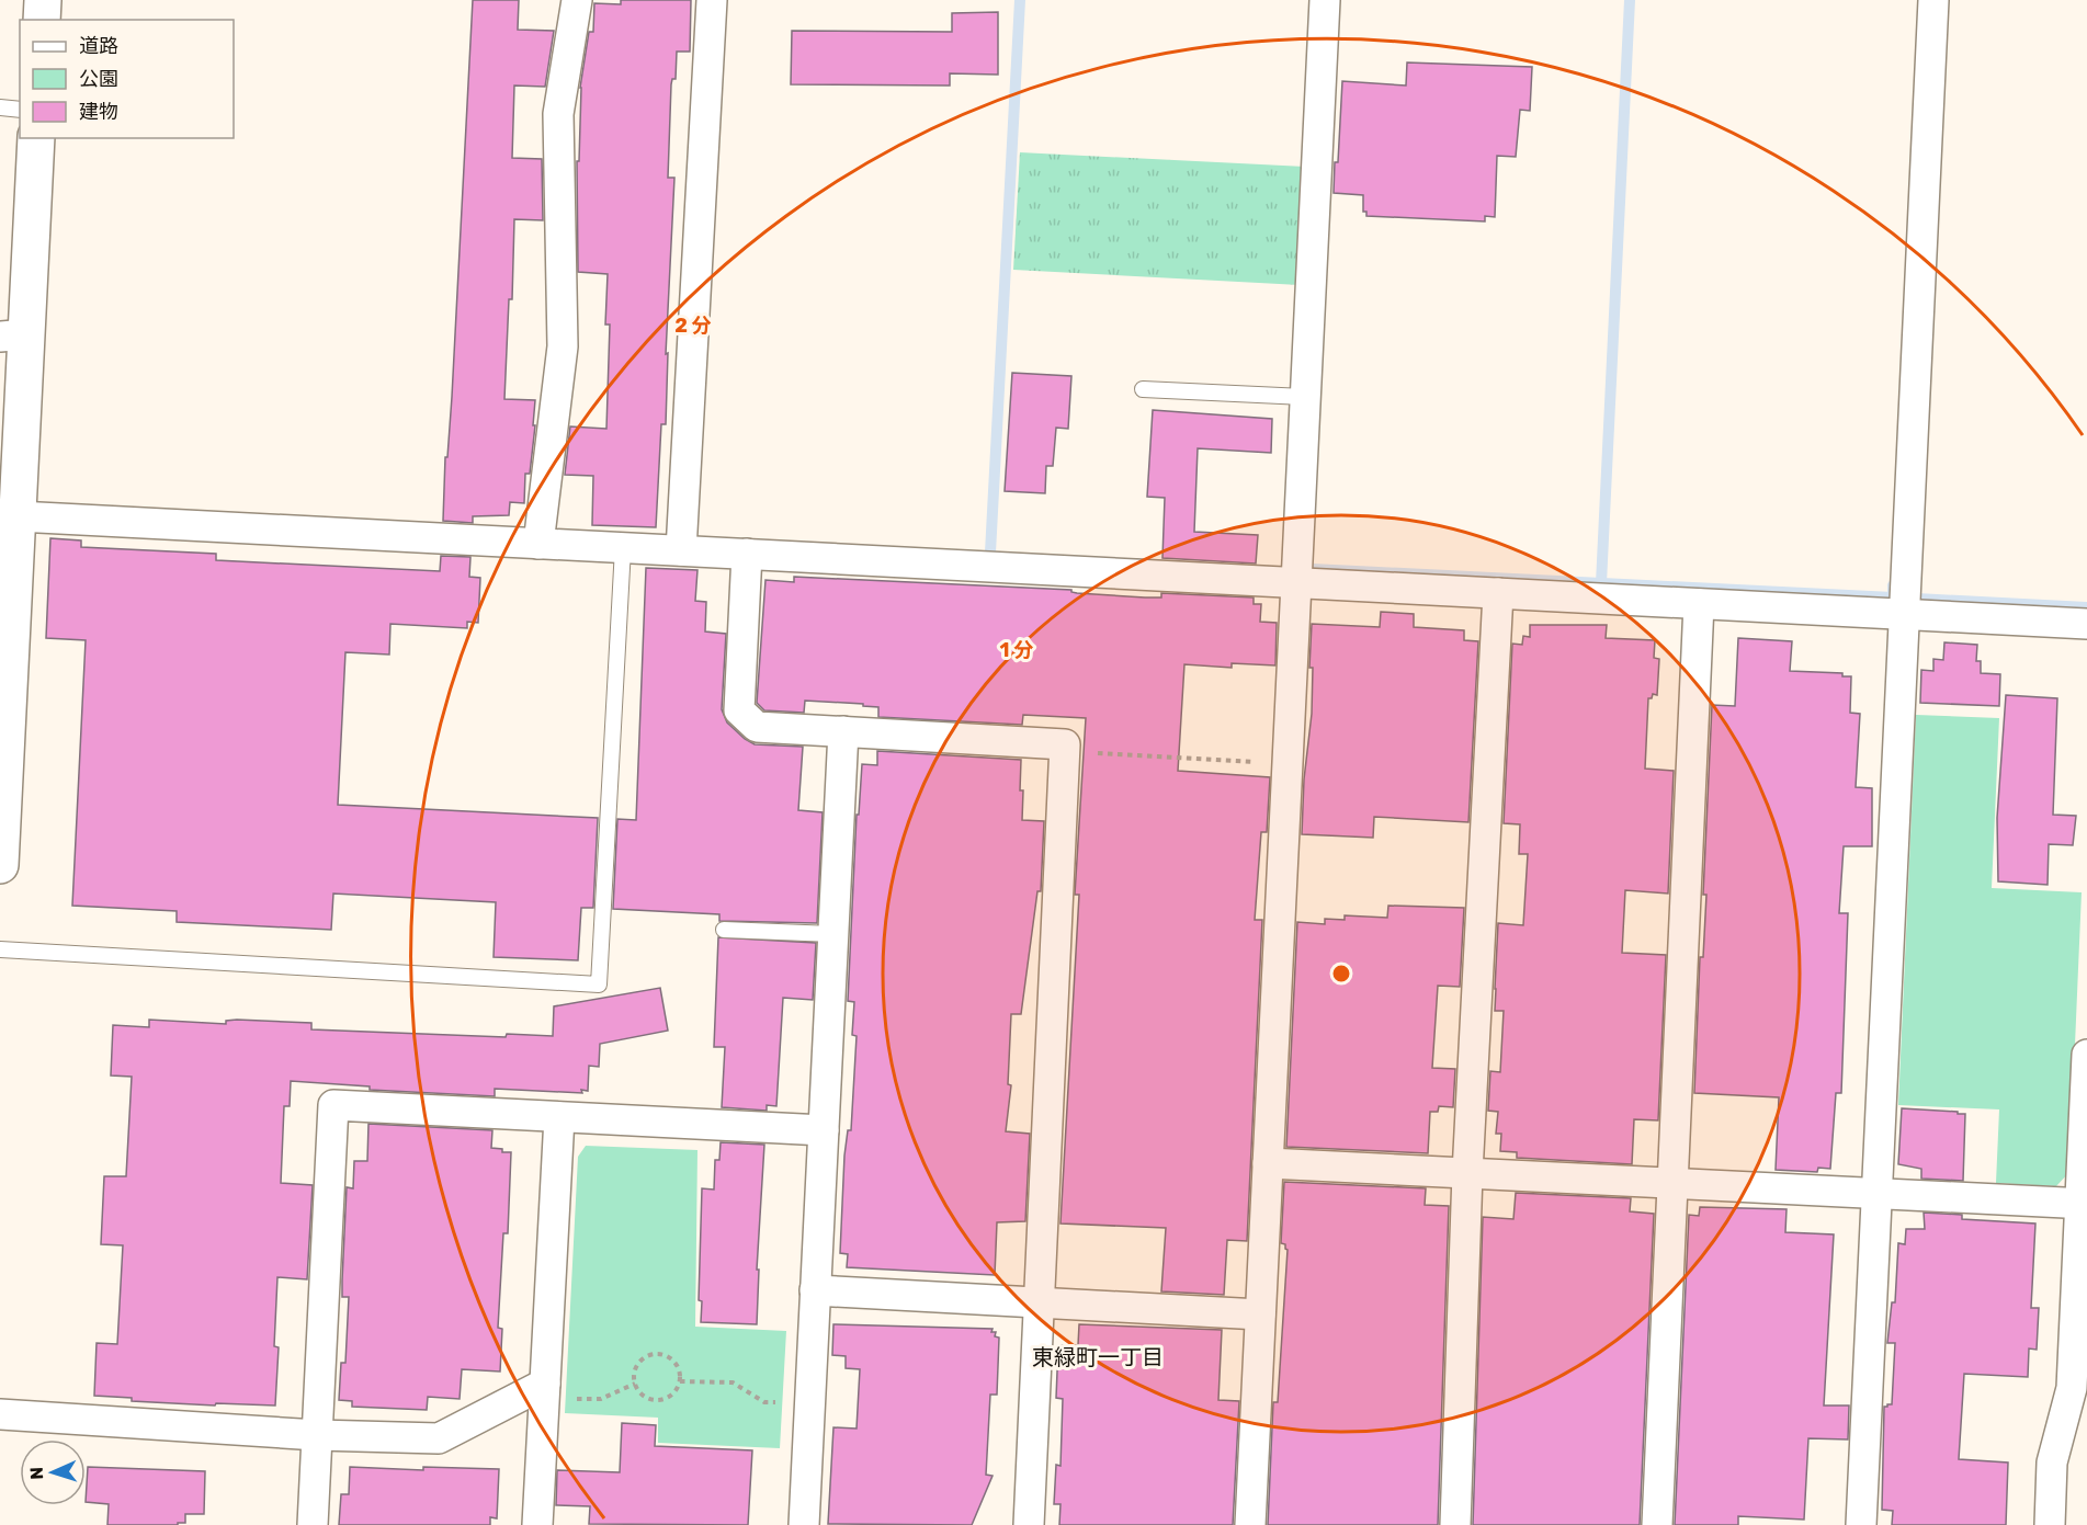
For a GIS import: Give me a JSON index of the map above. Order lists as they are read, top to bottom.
{
  "districts": ["東緑町一丁目"],
  "legend": ["道路", "公園", "建物"],
  "north": "left",
  "rings": ["2 分", "1 分"]
}
